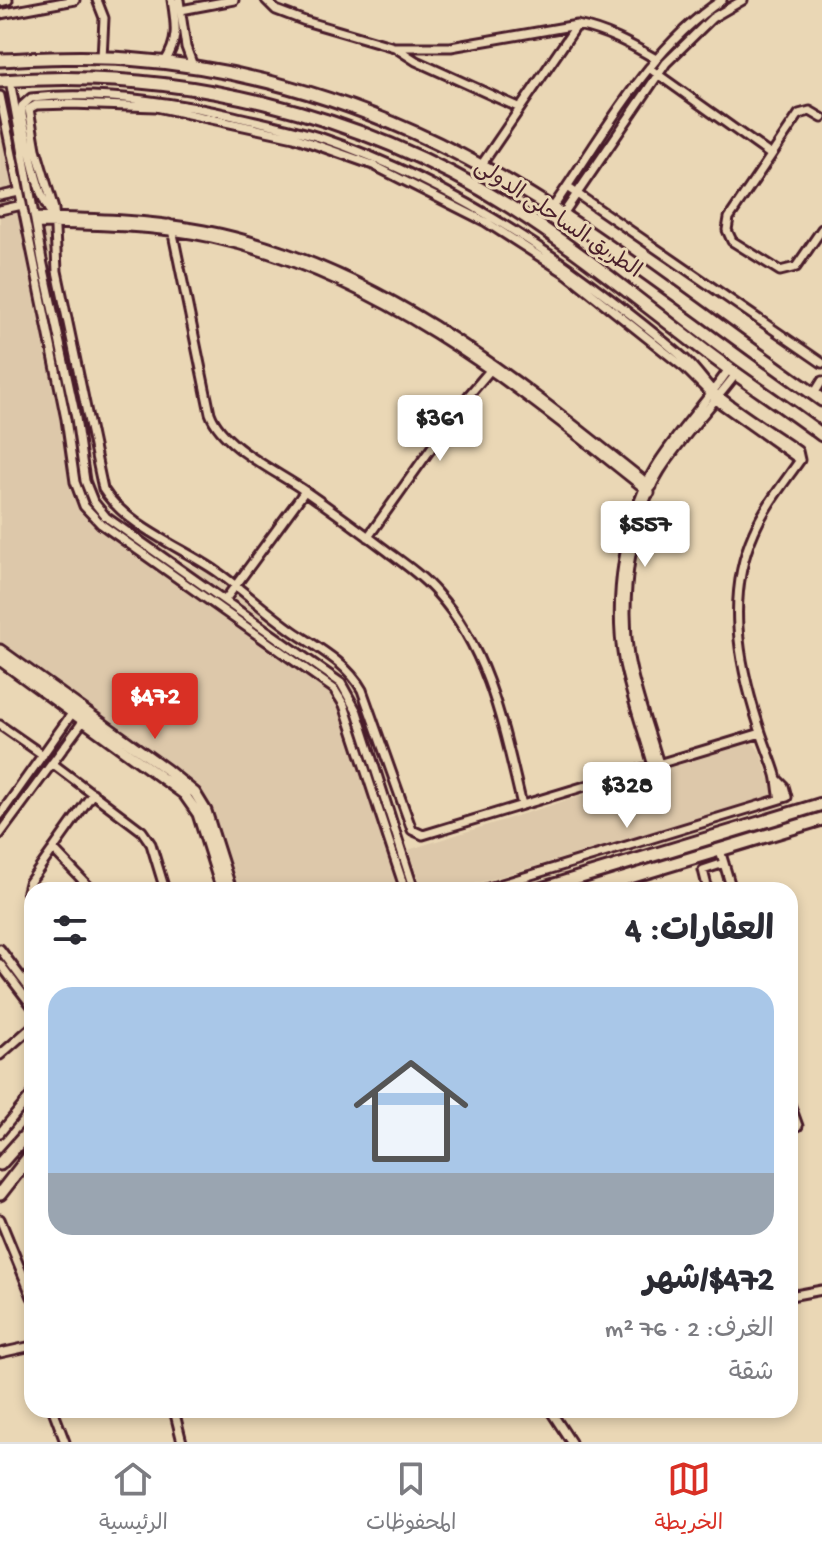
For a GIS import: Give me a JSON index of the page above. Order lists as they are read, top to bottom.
{
  "streets": {
    "main road": ["الطريق الساحلى الدولى"]
  },
  "page": {
    "price": [
      "$361",
      "$557",
      "$472",
      "$328"
    ],
    "heading": "العقارات: 4",
    "list": [
      {
        "name": "$472/شهر",
        "note": "الغرف: 2 · 76 m² · شقة"
      }
    ],
    "tabs": ["الخريطة", "المحفوظات", "الرئيسية"]
  }
}
